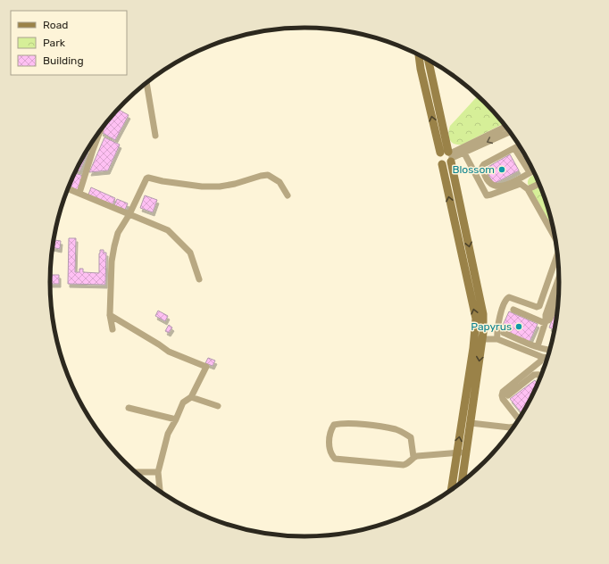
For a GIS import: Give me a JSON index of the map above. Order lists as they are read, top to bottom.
{
  "places": ["Blossom", "Papyrus"],
  "legend": ["Road", "Park", "Building"]
}
